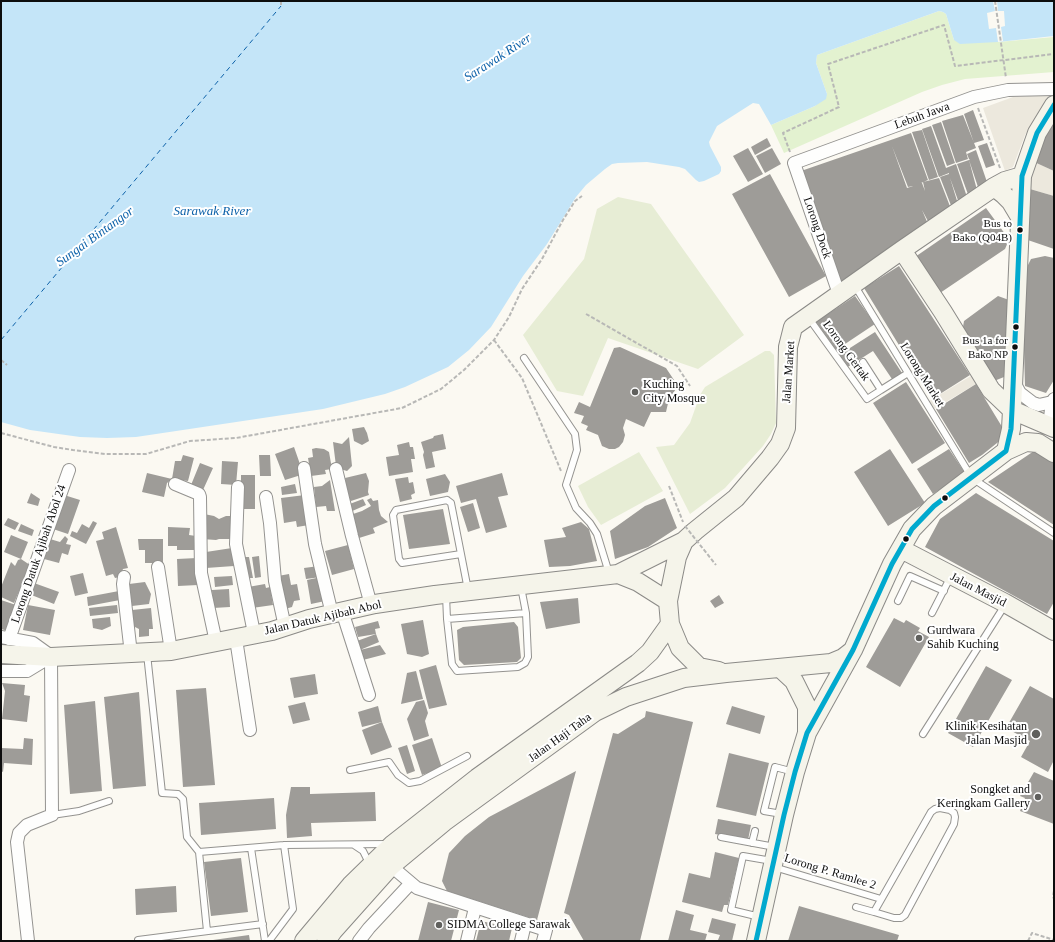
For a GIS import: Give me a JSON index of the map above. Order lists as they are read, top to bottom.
{
  "streets": {
    "main road": [
      "Jalan Market",
      "Jalan Masjid",
      "Jalan Datuk Ajibah Abol",
      "Jalan Haji Taha"
    ],
    "street": ["Lebuh Jawa", "Lorong Dock", "Lorong Datuk Ajibah Abol 24"],
    "lane": ["Lorong Gertak", "Lorong Market", "Lorong P. Ramlee 2"]
  },
  "crossings": [
    ["Lebuh Jawa", "Lorong Dock"],
    ["Lorong Dock", "Jalan Market"],
    ["Lorong Gertak", "Jalan Market"],
    ["Jalan Market", "Lorong Market"],
    ["Jalan Market", "Jalan Datuk Ajibah Abol"],
    ["Lorong Datuk Ajibah Abol 24", "Jalan Datuk Ajibah Abol"]
  ],
  "water": ["Sarawak River", "Sungai Bintangor"],
  "places": [
    "Bus to Bako (Q04B)",
    "Bus 1a for Bako NP",
    "Kuching City Mosque",
    "Gurdwara Sahib Kuching",
    "Klinik Kesihatan Jalan Masjid",
    "Songket and Keringkam Gallery",
    "SIDMA College Sarawak"
  ]
}
